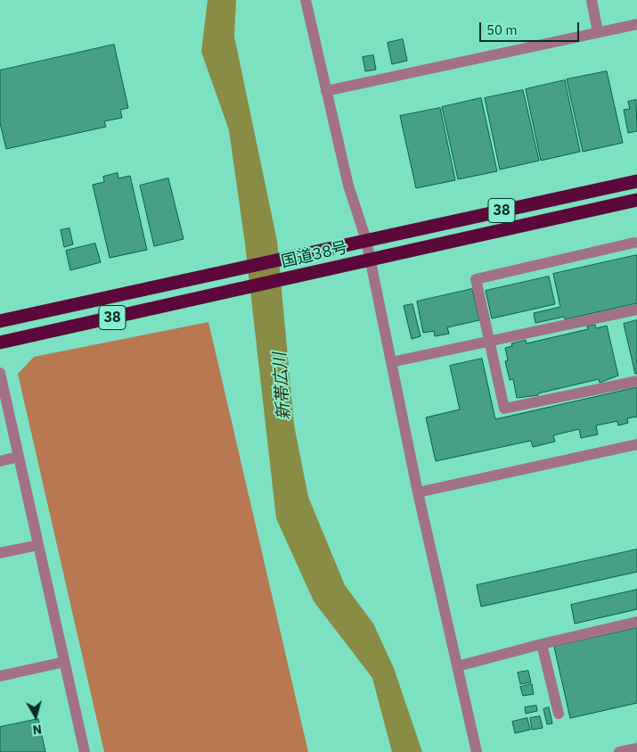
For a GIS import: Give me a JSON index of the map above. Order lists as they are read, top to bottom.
{
  "streets": {
    "highway": ["38", "国道38号"]
  },
  "water": ["新帯広川"],
  "scale_bar": "50 m",
  "north": "bottom"
}
